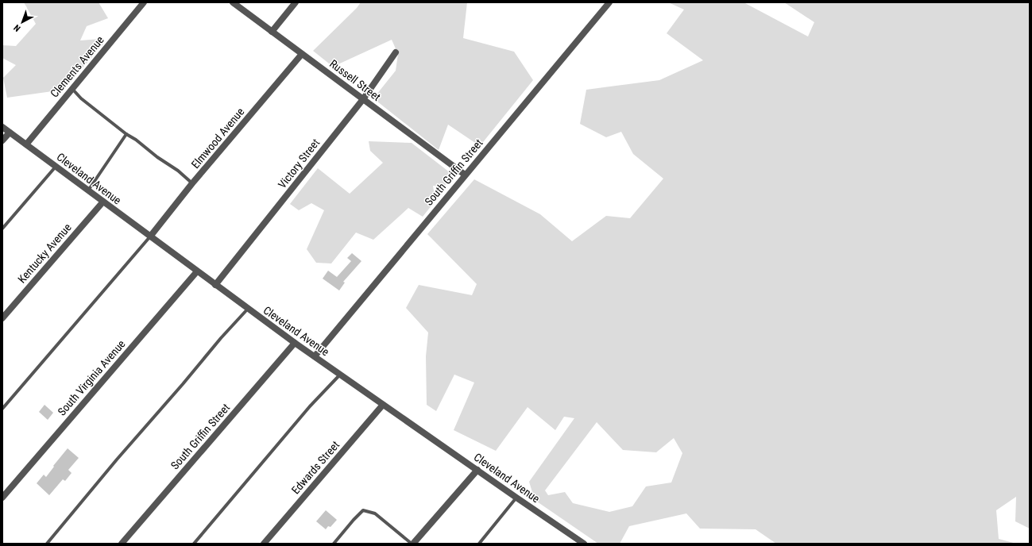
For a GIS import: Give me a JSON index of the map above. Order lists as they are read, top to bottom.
{
  "streets": {
    "street": [
      "Clements Avenue",
      "Russell Street",
      "Elmwood Avenue",
      "Victory Street",
      "South Griffin Street",
      "Cleveland Avenue",
      "Kentucky Avenue",
      "South Virginia Avenue",
      "Edwards Street"
    ]
  },
  "crossings": [
    ["Clements Avenue", "Cleveland Avenue"],
    ["Russell Street", "Elmwood Avenue"],
    ["Russell Street", "Victory Street"],
    ["Russell Street", "South Griffin Street"],
    ["Elmwood Avenue", "Cleveland Avenue"],
    ["Victory Street", "Cleveland Avenue"],
    ["South Griffin Street", "Cleveland Avenue"],
    ["Cleveland Avenue", "Kentucky Avenue"],
    ["Cleveland Avenue", "South Virginia Avenue"],
    ["Cleveland Avenue", "Edwards Street"]
  ],
  "north": "bottom left"
}
